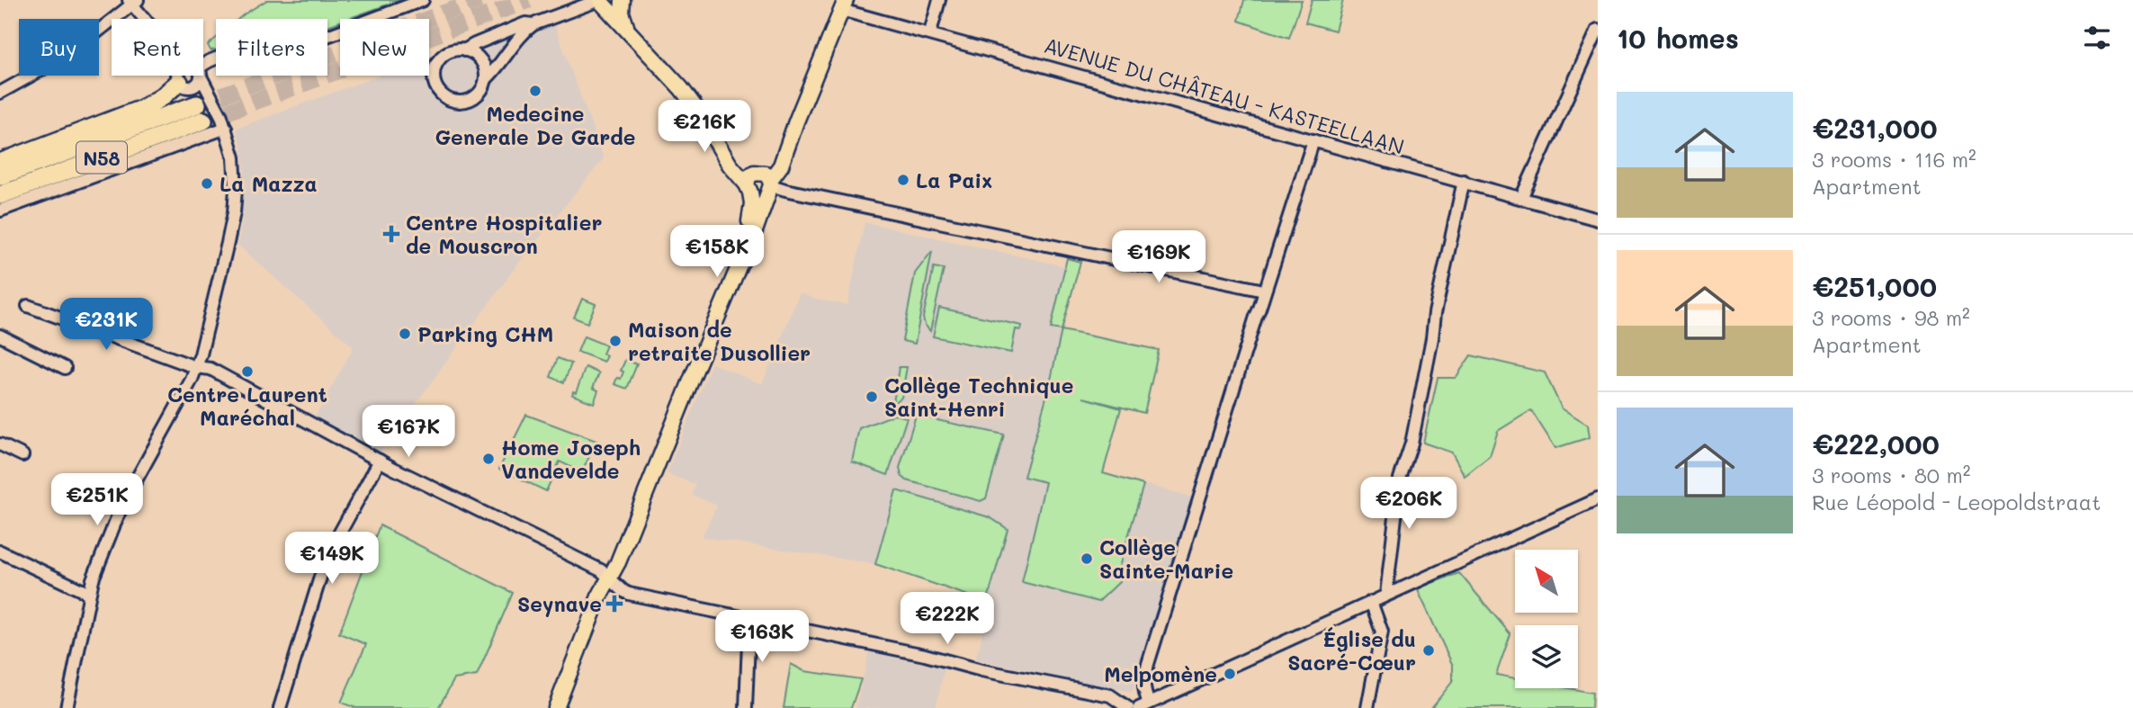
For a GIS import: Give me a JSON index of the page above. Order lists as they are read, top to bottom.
{
  "streets": {
    "highway": ["N58"],
    "street": ["AVENUE DU CHÂTEAU - KASTEELLAAN"]
  },
  "places": {
    "other": [
      "Medecine Generale De Garde",
      "La Paix",
      "La Mazza",
      "Parking CHM",
      "Maison de retraite Dusollier",
      "Centre Laurent Maréchal",
      "Collège Technique Saint-Henri",
      "Home Joseph Vandevelde",
      "Collège Sainte-Marie",
      "Église du Sacré-Cœur",
      "Melpomène"
    ],
    "health": ["Centre Hospitalier de Mouscron", "Seynave"]
  },
  "north": "top left",
  "page": {
    "heading": "10 homes",
    "chip": [
      "Buy",
      "Rent",
      "Filters",
      "New"
    ],
    "list": [
      {
        "name": "€231,000",
        "note": "3 rooms · 116 m² · Apartment"
      },
      {
        "name": "€251,000",
        "note": "3 rooms · 98 m² · Apartment"
      },
      {
        "name": "€222,000",
        "note": "3 rooms · 80 m² · Rue Léopold - Leopoldstraat"
      }
    ],
    "price": [
      "€216K",
      "€158K",
      "€169K",
      "€231K",
      "€167K",
      "€251K",
      "€206K",
      "€149K",
      "€222K",
      "€163K"
    ]
  }
}
